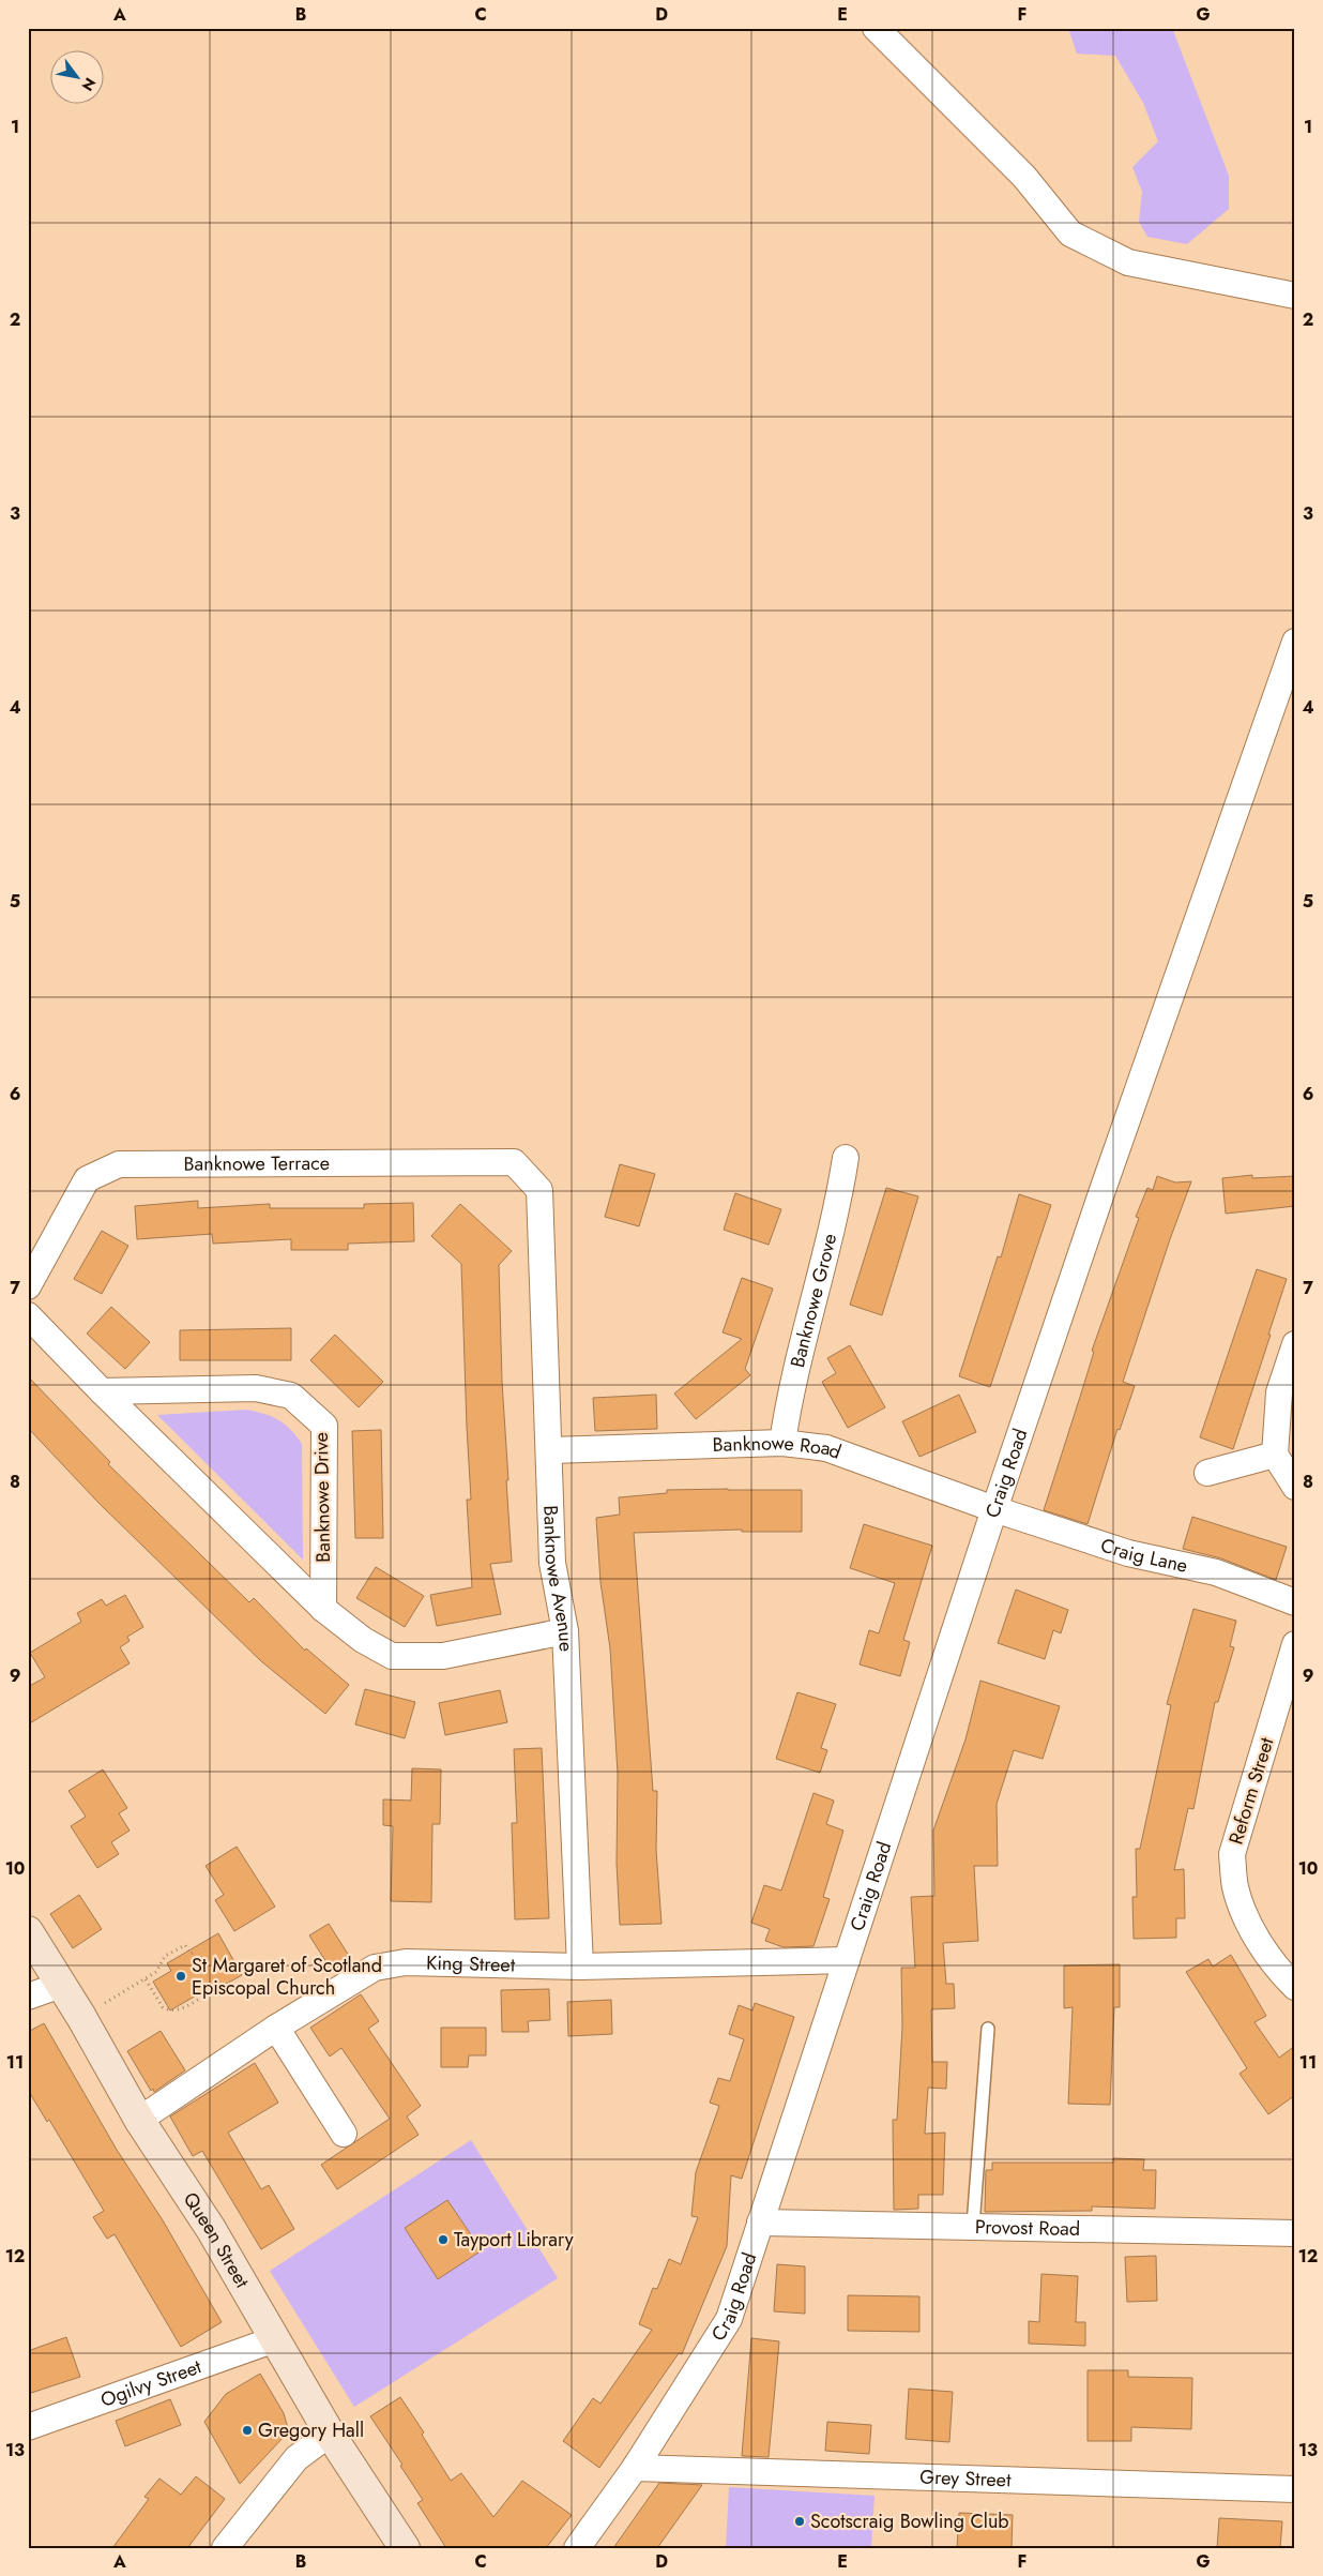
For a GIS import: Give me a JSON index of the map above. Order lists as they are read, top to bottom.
{
  "streets": {
    "main road": ["Queen Street"],
    "street": [
      "Banknowe Terrace",
      "Banknowe Grove",
      "Banknowe Road",
      "Craig Road",
      "Banknowe Drive",
      "Craig Lane",
      "Banknowe Avenue",
      "Reform Street",
      "King Street",
      "Provost Road",
      "Ogilvy Street",
      "Grey Street"
    ]
  },
  "crossings": [
    ["Banknowe Terrace", "Banknowe Avenue"],
    ["Banknowe Grove", "Banknowe Road"],
    ["Banknowe Road", "Craig Road"],
    ["Banknowe Road", "Craig Lane"],
    ["Banknowe Road", "Banknowe Avenue"],
    ["Craig Road", "Craig Lane"],
    ["Craig Road", "King Street"],
    ["Craig Road", "Provost Road"],
    ["Craig Road", "Grey Street"],
    ["Banknowe Drive", "Banknowe Avenue"],
    ["Banknowe Avenue", "King Street"],
    ["King Street", "Queen Street"],
    ["Queen Street", "Ogilvy Street"]
  ],
  "places": [
    "St Margaret of Scotland Episcopal Church",
    "Tayport Library",
    "Gregory Hall",
    "Scotscraig Bowling Club"
  ],
  "north": "bottom right",
  "grid": {
    "columns": [
      "A",
      "B",
      "C",
      "D",
      "E",
      "F",
      "G"
    ],
    "rows": [
      "1",
      "2",
      "3",
      "4",
      "5",
      "6",
      "7",
      "8",
      "9",
      "10",
      "11",
      "12",
      "13"
    ]
  }
}
